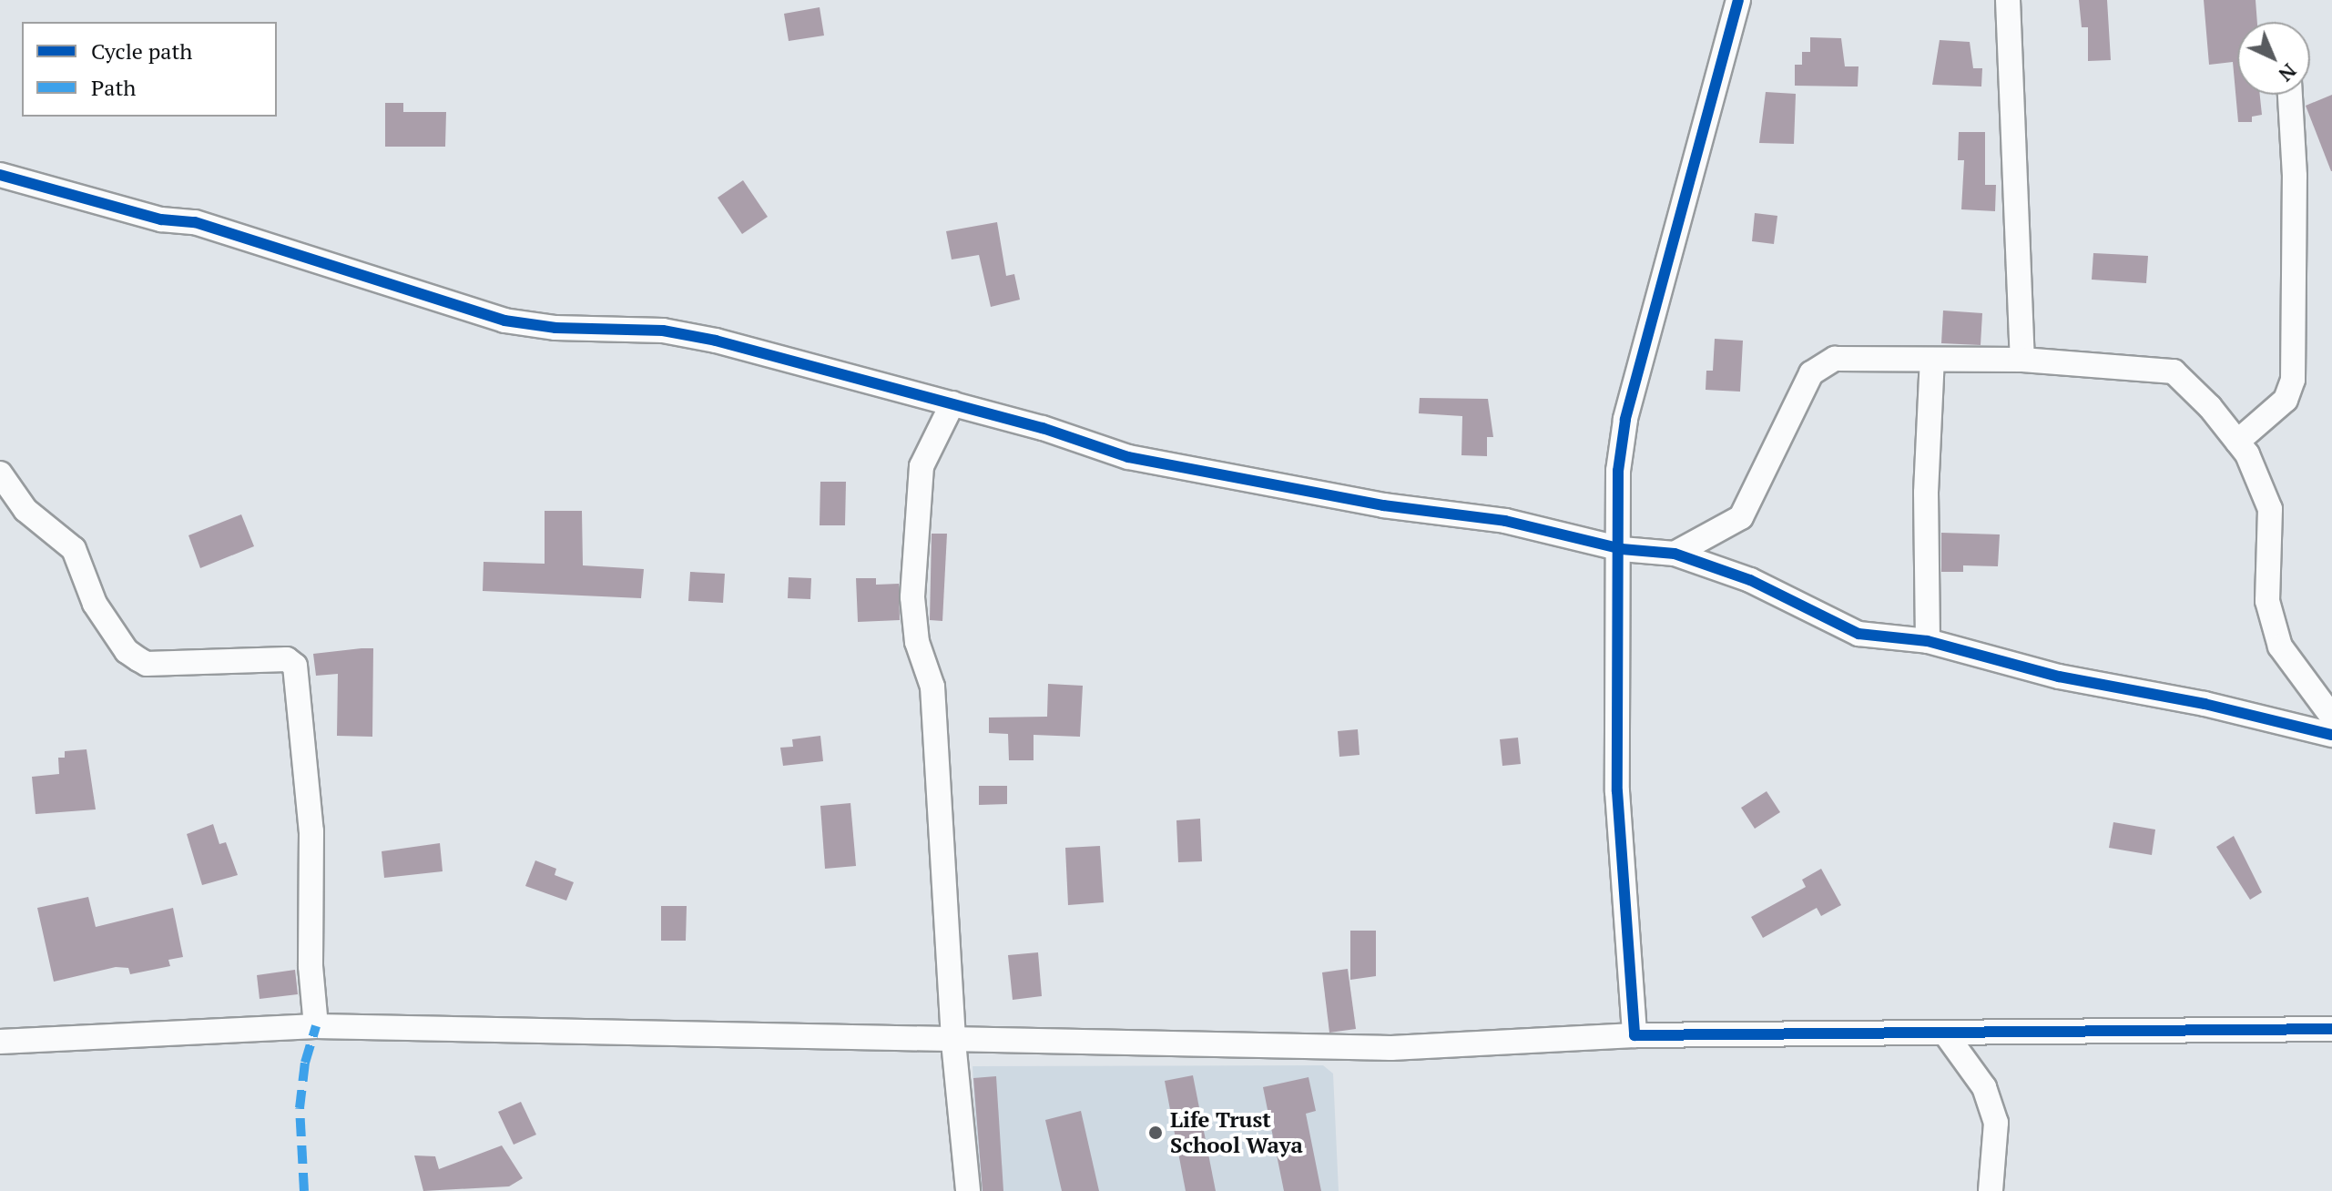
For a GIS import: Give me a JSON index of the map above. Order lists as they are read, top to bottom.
{
  "places": ["Life Trust School Waya"],
  "legend": ["Cycle path", "Path"],
  "north": "bottom right"
}
